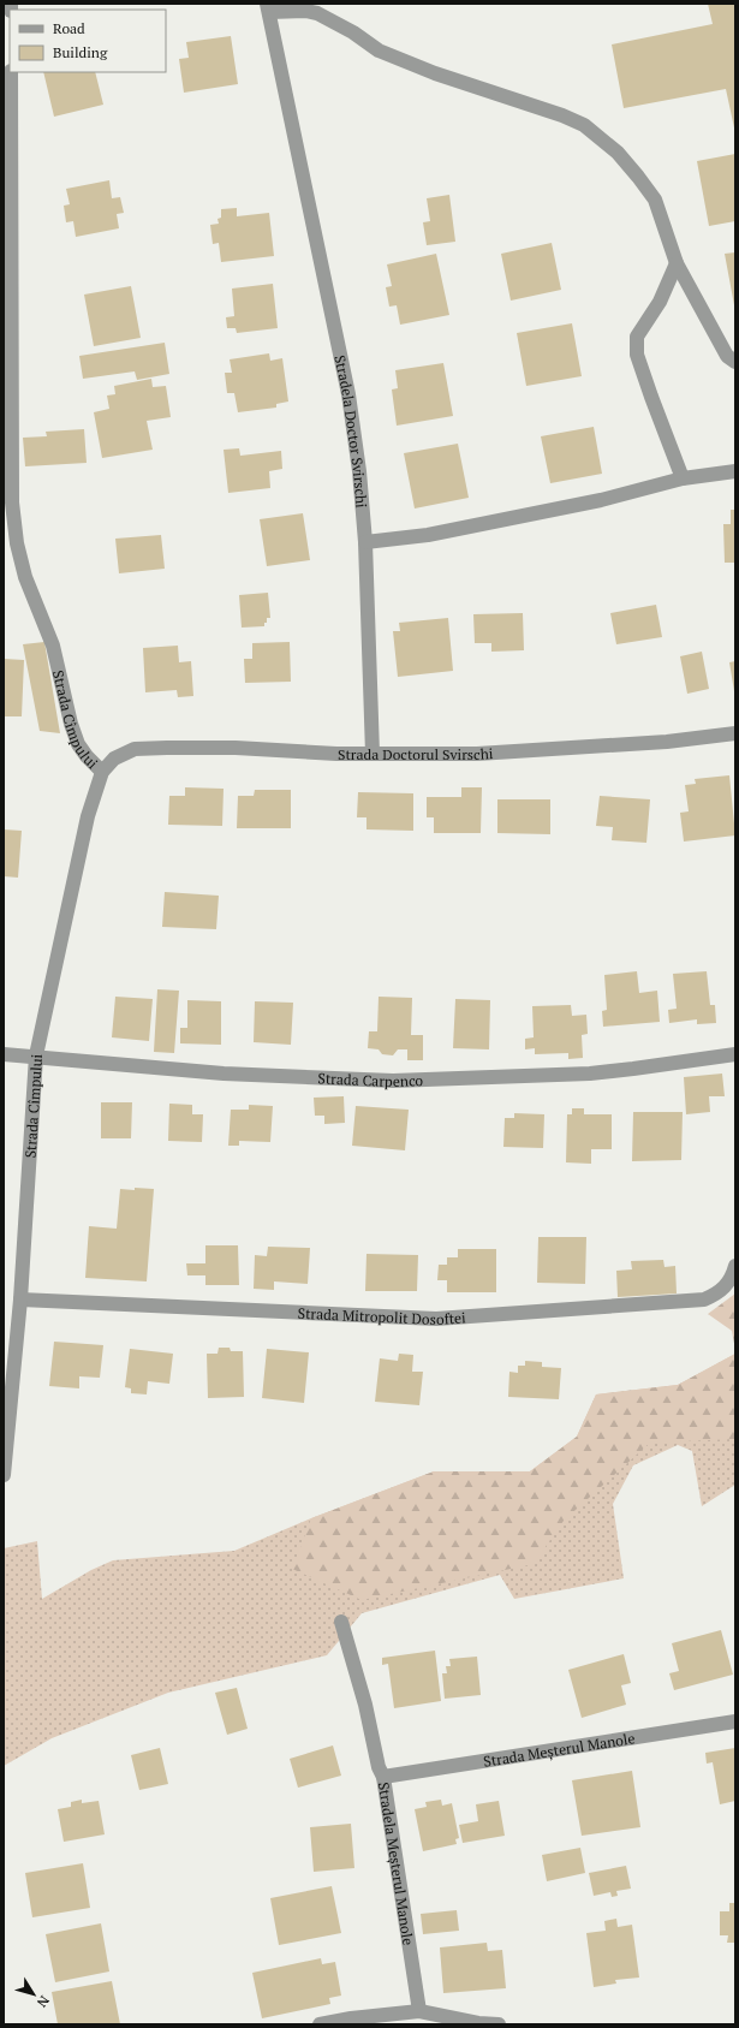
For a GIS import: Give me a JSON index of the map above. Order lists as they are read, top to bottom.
{
  "streets": {
    "street": [
      "Stradela Doctor Svirschi",
      "Strada Cîmpului",
      "Strada Doctorul Svirschi",
      "Strada Carpenco",
      "Strada Mitropolit Dosoftei",
      "Strada Meșterul Manole",
      "Stradela Meșterul Manole"
    ]
  },
  "crossings": [
    ["Stradela Doctor Svirschi", "Strada Doctorul Svirschi"],
    ["Strada Cîmpului", "Strada Doctorul Svirschi"],
    ["Strada Cîmpului", "Strada Carpenco"],
    ["Strada Cîmpului", "Strada Mitropolit Dosoftei"],
    ["Strada Meșterul Manole", "Stradela Meșterul Manole"]
  ],
  "legend": ["Road", "Building"],
  "north": "bottom right"
}
